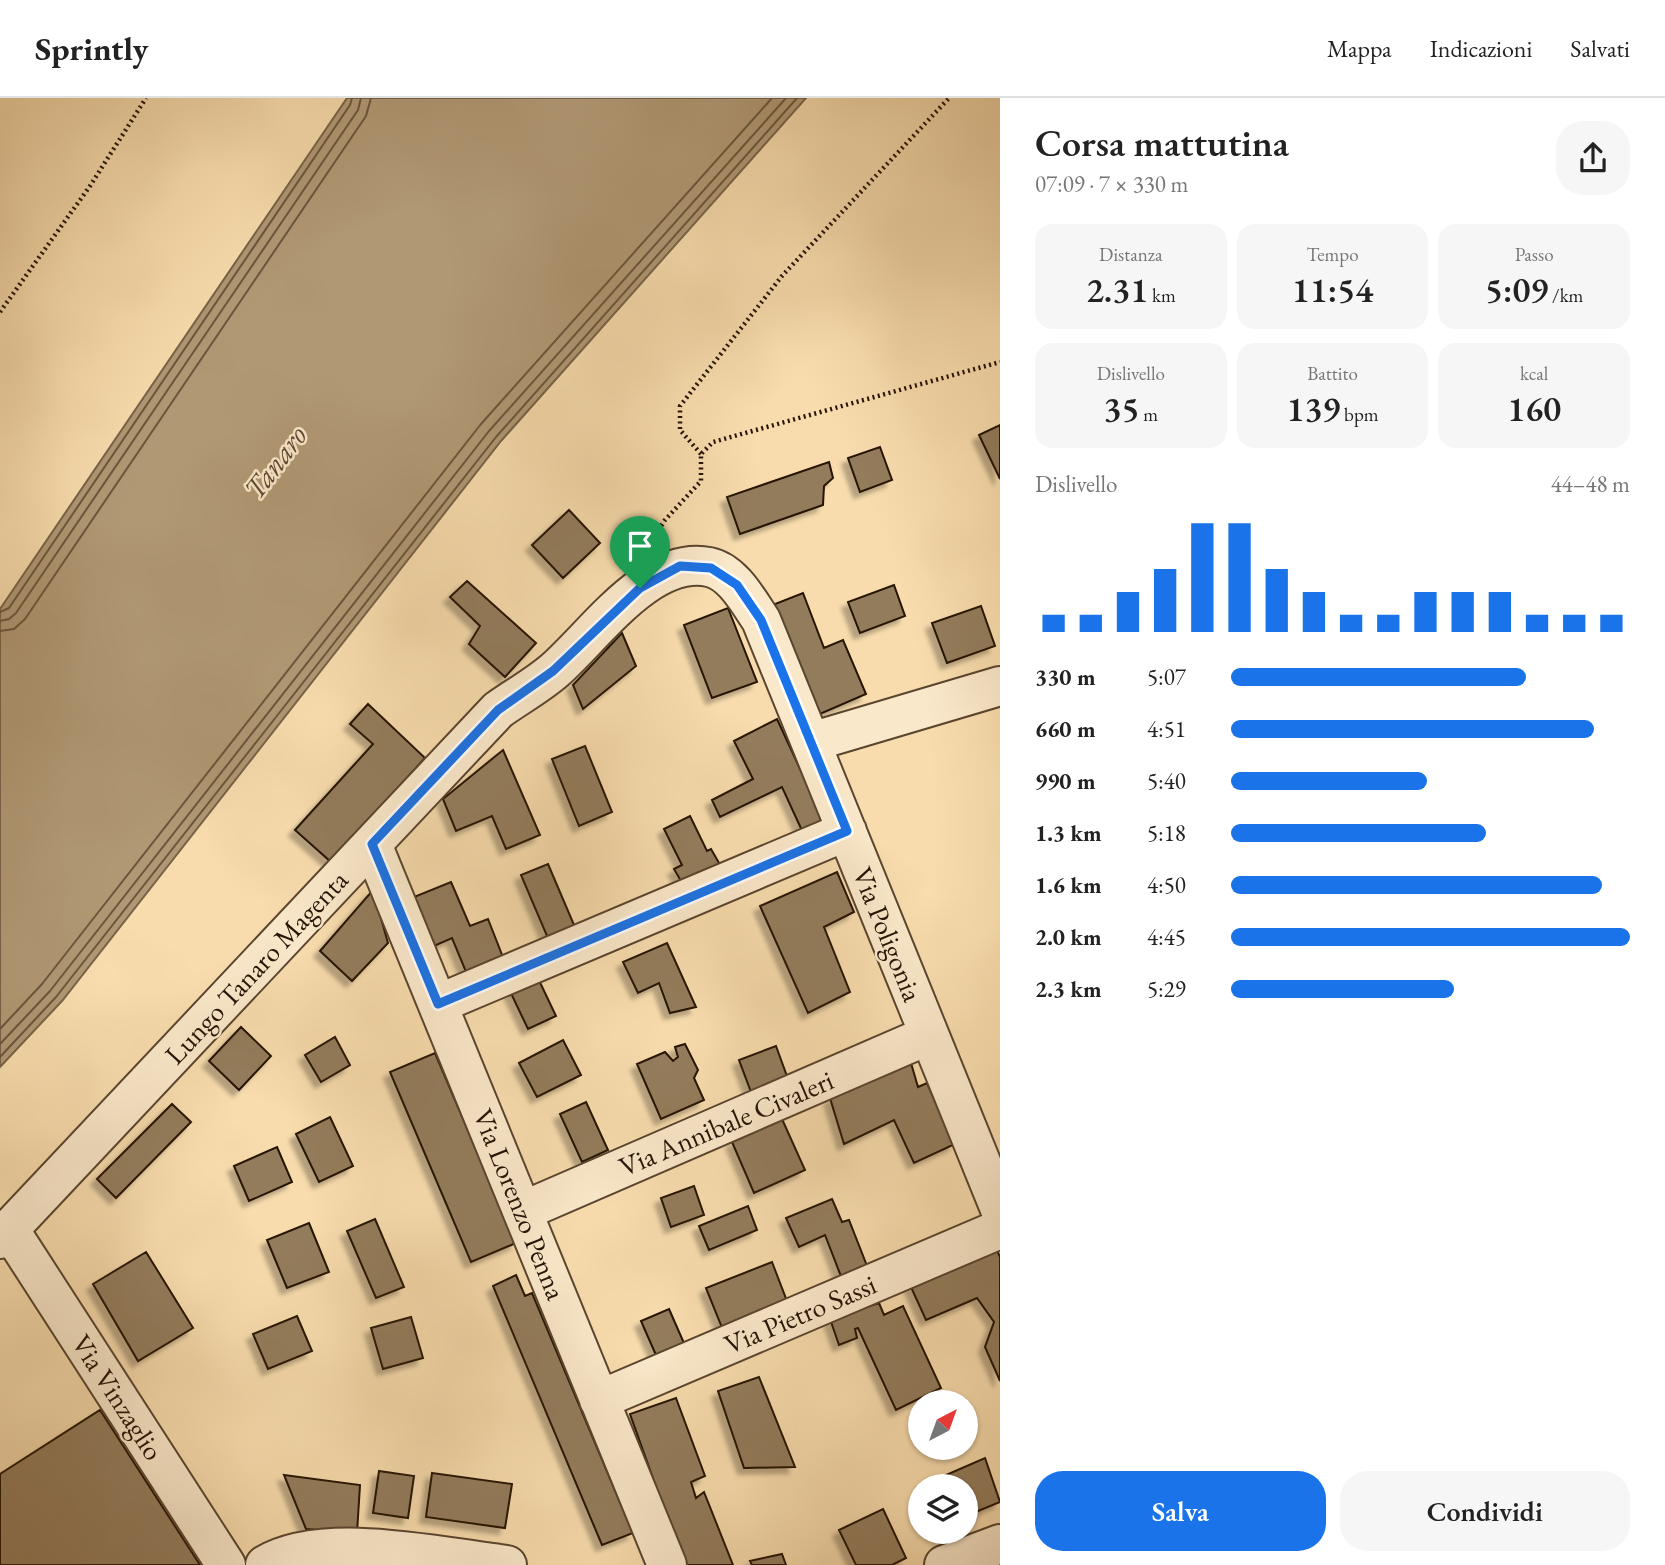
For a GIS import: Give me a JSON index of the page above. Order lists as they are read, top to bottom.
{
  "streets": {
    "street": [
      "Via Poligonia",
      "Lungo Tanaro Magenta",
      "Via Annibale Civaleri",
      "Via Lorenzo Penna",
      "Via Pietro Sassi",
      "Via Vinzaglio"
    ]
  },
  "crossings": [
    ["Via Poligonia", "Lungo Tanaro Magenta"],
    ["Via Poligonia", "Via Annibale Civaleri"],
    ["Lungo Tanaro Magenta", "Via Lorenzo Penna"],
    ["Lungo Tanaro Magenta", "Via Vinzaglio"],
    ["Via Annibale Civaleri", "Via Lorenzo Penna"],
    ["Via Lorenzo Penna", "Via Pietro Sassi"]
  ],
  "water": ["Tanaro"],
  "north": "top right",
  "page": {
    "header": "Sprintly",
    "nav": ["Mappa", "Indicazioni", "Salvati"],
    "heading": ["Corsa mattutina", "07:09 · 7 × 330 m"],
    "stats": [
      ["Distanza", "2.31 km"],
      ["Tempo", "11:54"],
      ["Passo", "5:09 /km"],
      ["Dislivello", "35 m"],
      ["Battito", "139 bpm"],
      ["kcal", "160"]
    ],
    "chart": ["Dislivello", "44–48 m"],
    "list": [
      {
        "name": "330 m",
        "note": "5:07"
      },
      {
        "name": "660 m",
        "note": "4:51"
      },
      {
        "name": "990 m",
        "note": "5:40"
      },
      {
        "name": "1.3 km",
        "note": "5:18"
      },
      {
        "name": "1.6 km",
        "note": "4:50"
      },
      {
        "name": "2.0 km",
        "note": "4:45"
      },
      {
        "name": "2.3 km",
        "note": "5:29"
      }
    ],
    "buttons": ["Salva", "Condividi"]
  }
}
